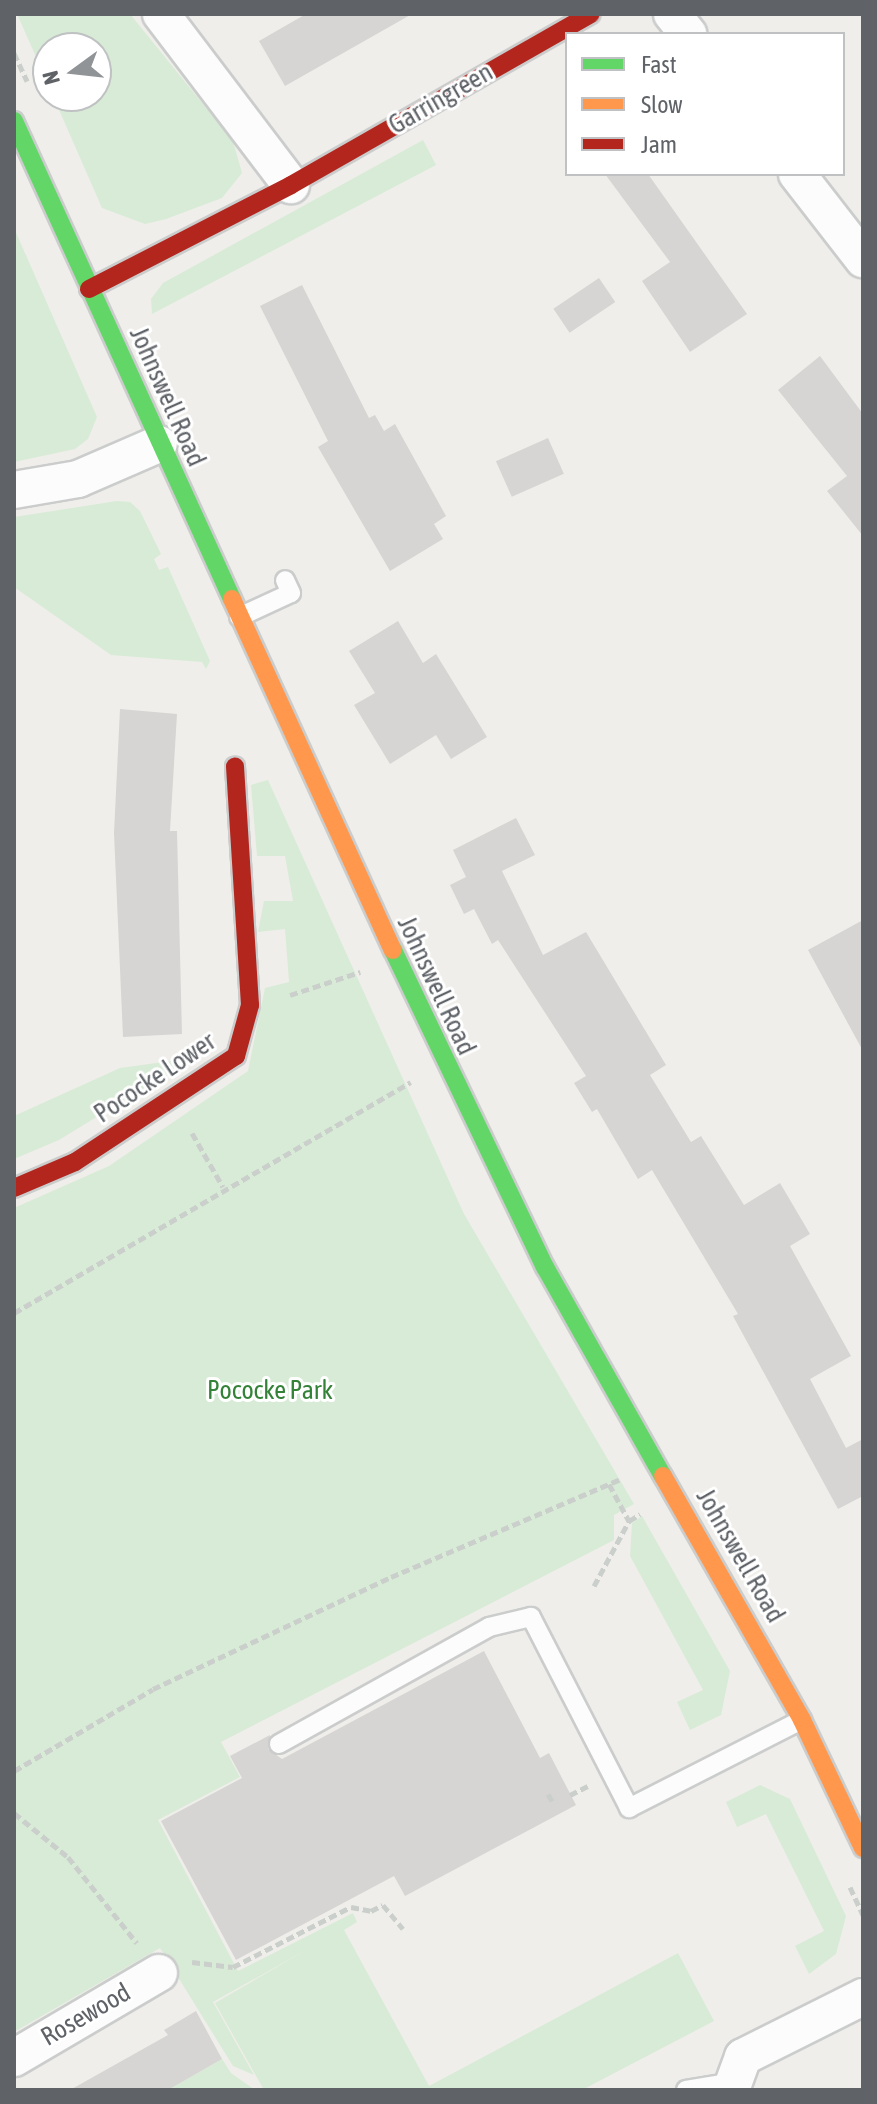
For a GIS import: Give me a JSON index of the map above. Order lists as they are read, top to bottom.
{
  "streets": {
    "street": [
      "Garringreen",
      "Johnswell Road",
      "Pococke Lower",
      "Rosewood"
    ]
  },
  "crossings": [
    ["Garringreen", "Johnswell Road"]
  ],
  "parks": ["Pococke Park"],
  "legend": ["Fast", "Slow", "Jam"],
  "north": "left"
}
